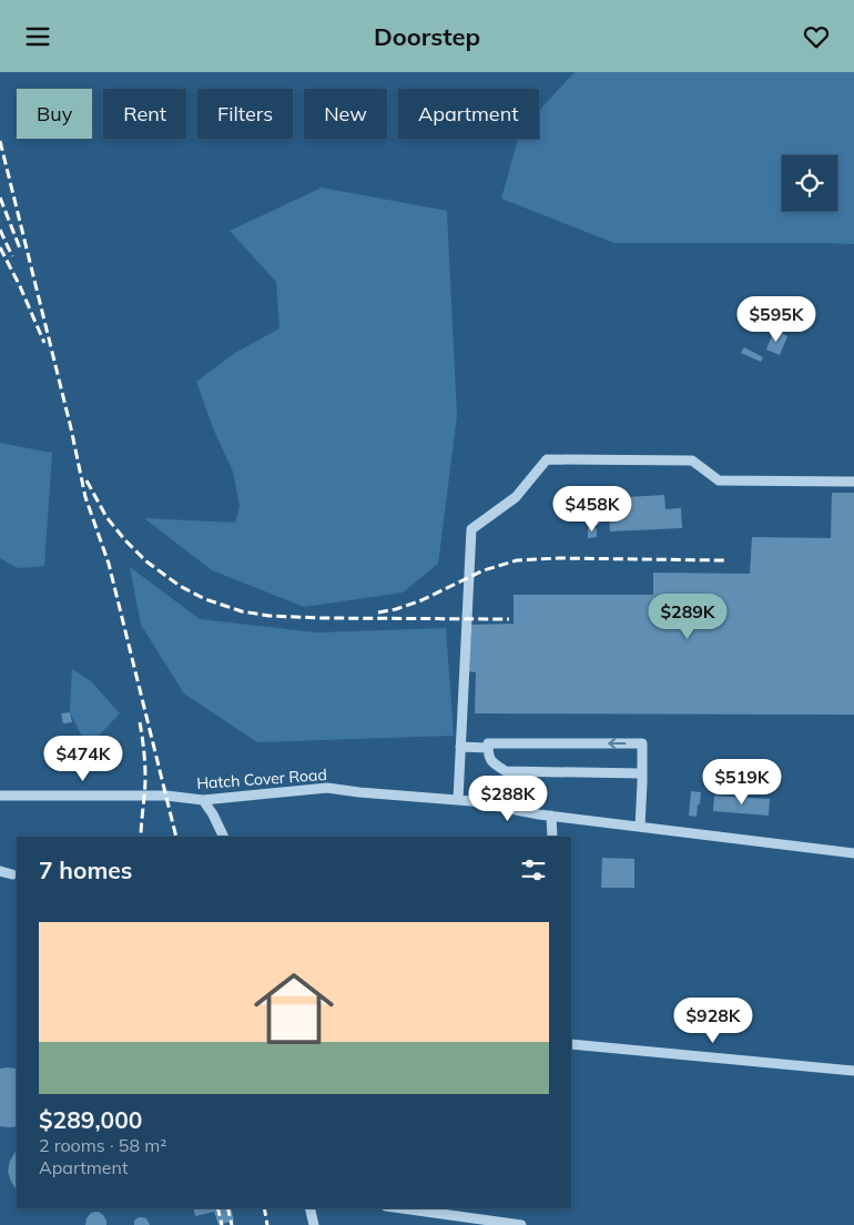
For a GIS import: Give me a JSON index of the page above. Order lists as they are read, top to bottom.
{
  "streets": {
    "street": ["Hatch Cover Road"]
  },
  "page": {
    "header": "Doorstep",
    "chip": [
      "Buy",
      "Rent",
      "Filters",
      "New",
      "Apartment"
    ],
    "price": [
      "$595K",
      "$458K",
      "$289K",
      "$474K",
      "$519K",
      "$288K",
      "$928K"
    ],
    "heading": "7 homes",
    "list": [
      {
        "name": "$289,000",
        "note": "2 rooms · 58 m² · Apartment"
      }
    ]
  }
}
